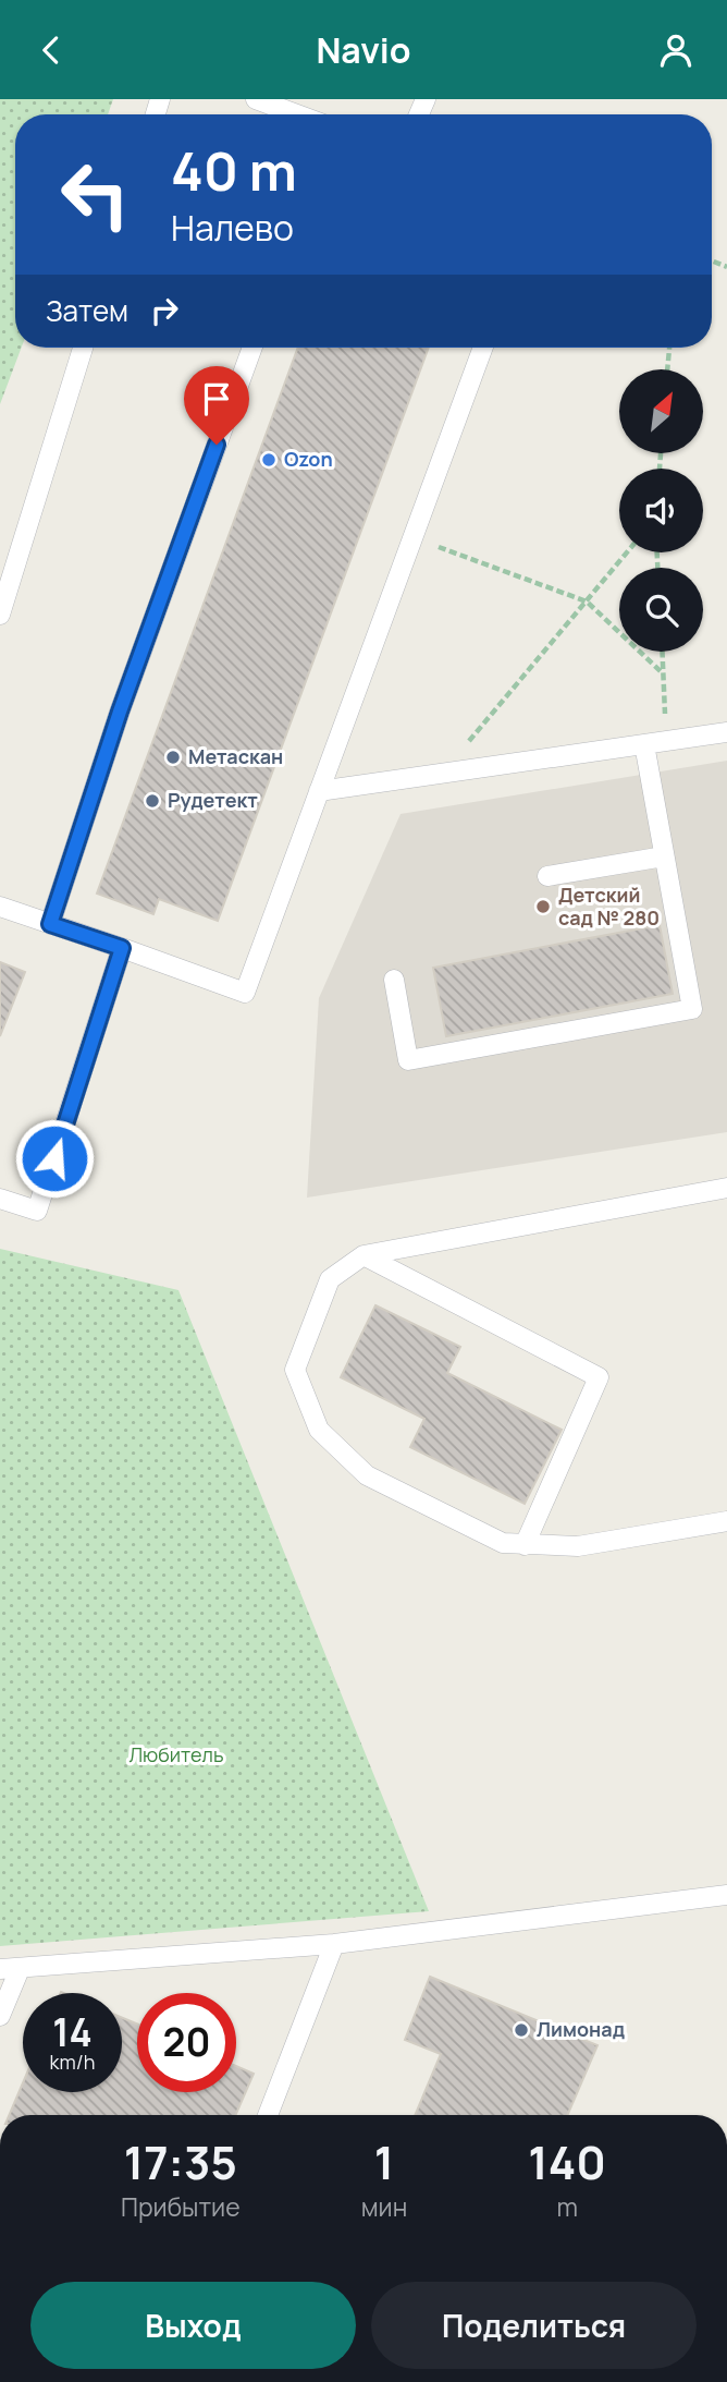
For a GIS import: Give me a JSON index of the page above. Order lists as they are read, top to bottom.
{
  "parks": ["Любитель"],
  "places": [
    "Ozon",
    "Метаскан",
    "Рудетект",
    "Детский сад № 280",
    "Лимонад"
  ],
  "north": "top right",
  "page": {
    "header": "Navio",
    "turn": ["40 m", "Налево"],
    "then": "Затем",
    "speed": "14 km/h",
    "limit": "20",
    "eta": [
      "17:35",
      "Прибытие",
      "1",
      "мин",
      "140",
      "m"
    ],
    "buttons": ["Выход", "Поделиться"]
  }
}
